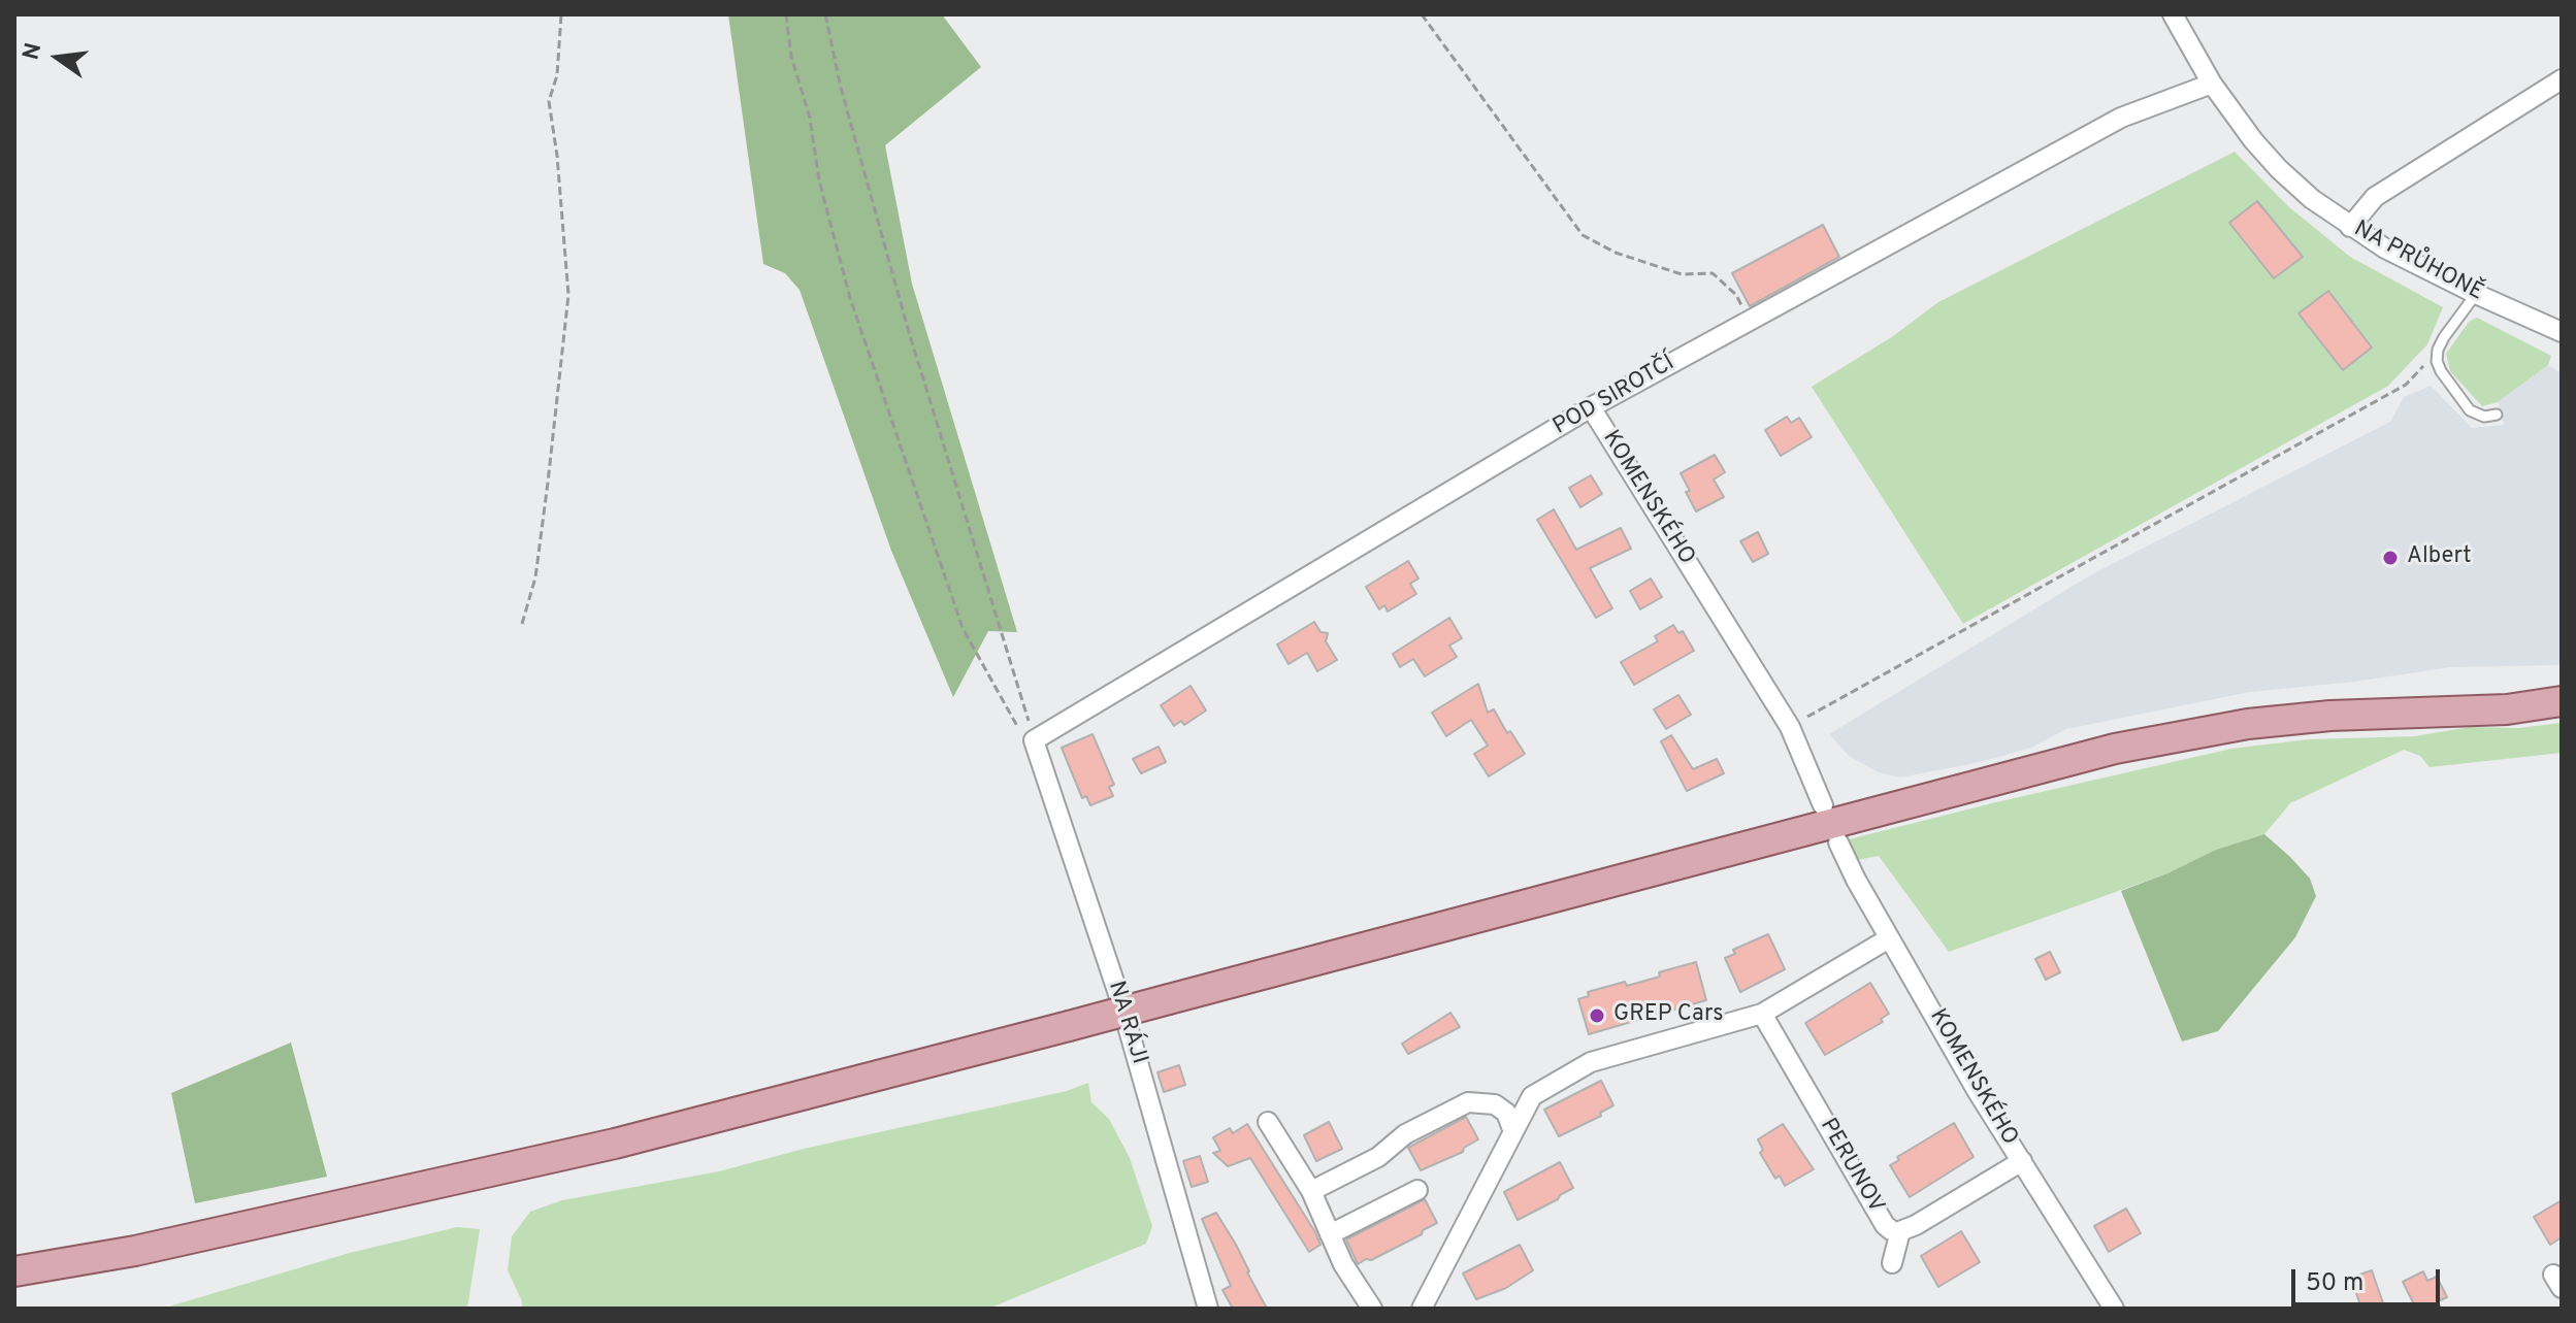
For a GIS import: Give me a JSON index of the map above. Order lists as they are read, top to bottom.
{
  "streets": {
    "street": [
      "NA PRŮHONĚ",
      "POD SIROTČÍ",
      "KOMENSKÉHO",
      "NA RÁJI",
      "PERUNOV"
    ]
  },
  "crossings": [
    ["NA PRŮHONĚ", "POD SIROTČÍ"],
    ["POD SIROTČÍ", "KOMENSKÉHO"],
    ["POD SIROTČÍ", "NA RÁJI"],
    ["KOMENSKÉHO", "PERUNOV"]
  ],
  "places": ["Albert", "GREP Cars"],
  "scale_bar": "50 m",
  "north": "left"
}
